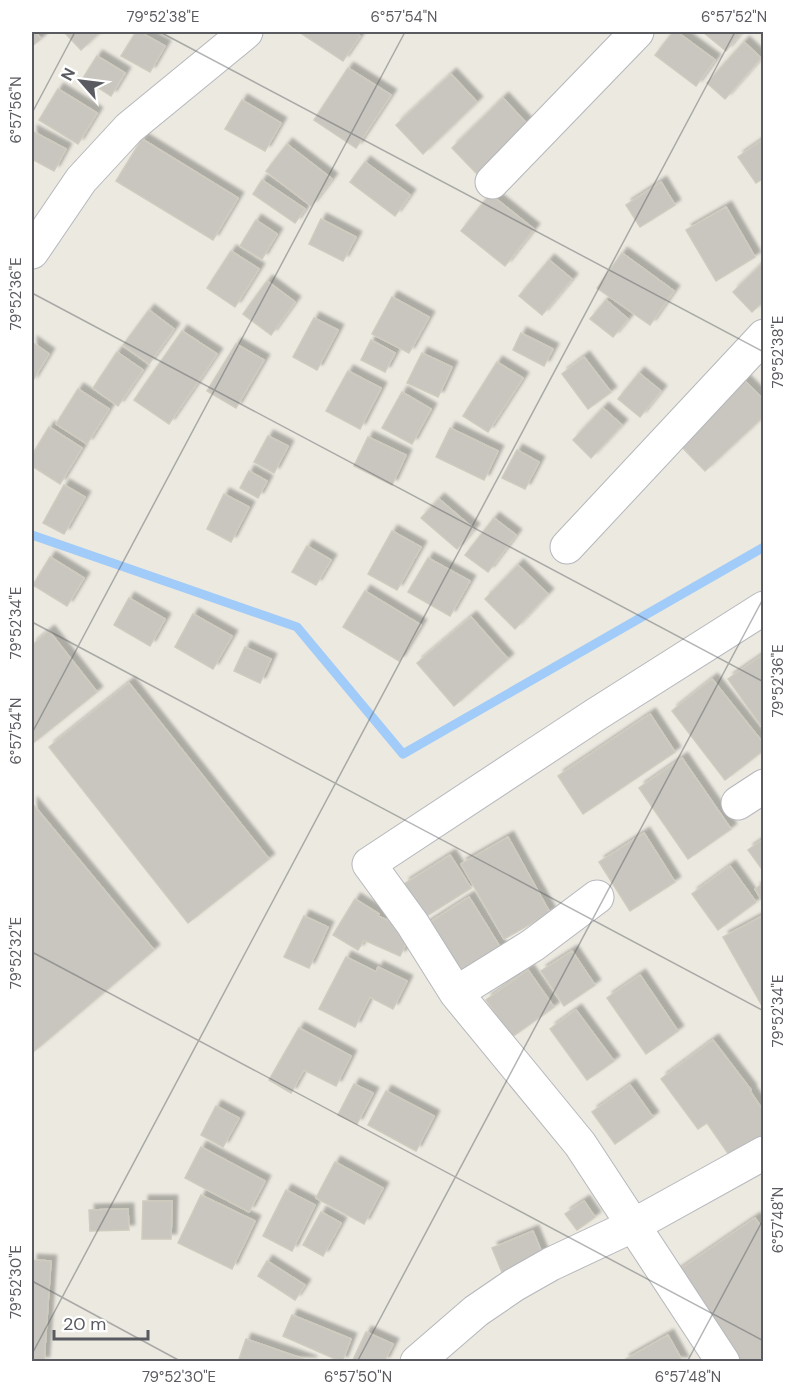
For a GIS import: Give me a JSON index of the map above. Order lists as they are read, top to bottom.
{
  "scale_bar": "20 m",
  "north": "top left",
  "coordinates": [
    "79°52'38\"E",
    "6°57'54\"N",
    "6°57'52\"N",
    "6°57'56\"N",
    "79°52'36\"E",
    "79°52'34\"E",
    "79°52'32\"E",
    "6°57'48\"N",
    "79°52'30\"E",
    "6°57'50\"N"
  ]
}
